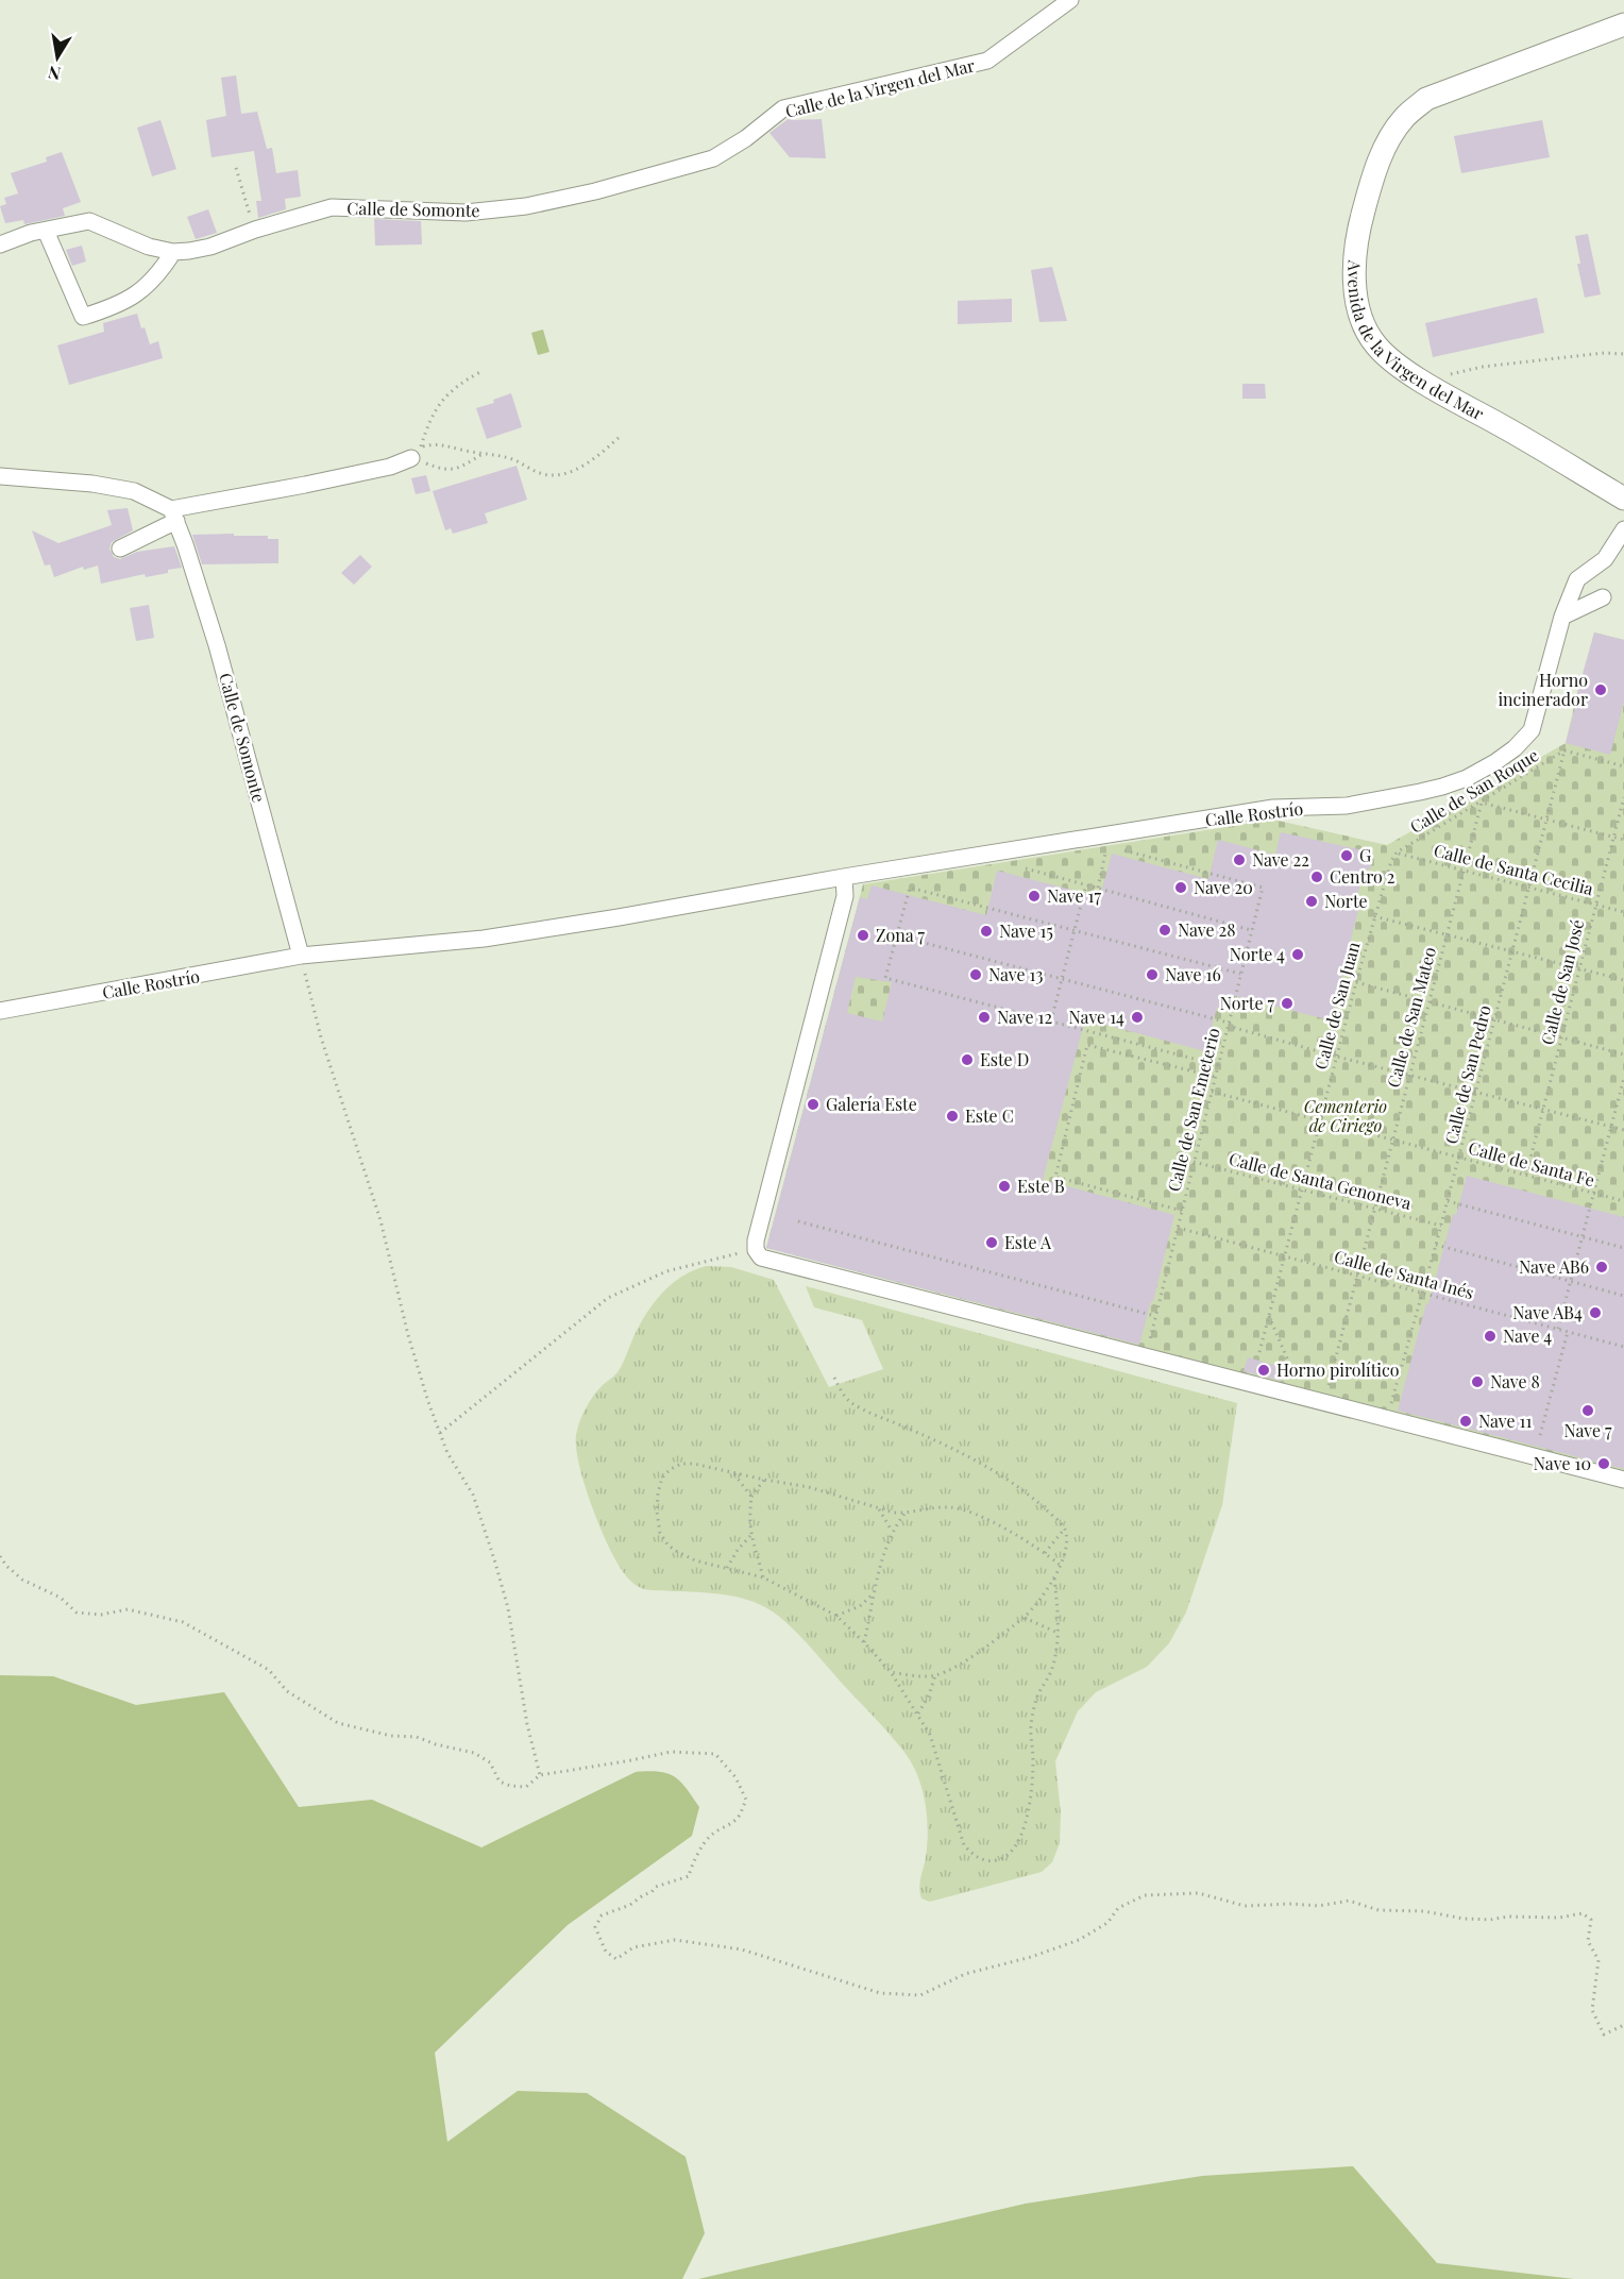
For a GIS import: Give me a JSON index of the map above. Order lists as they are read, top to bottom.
{
  "streets": {
    "main road": ["Avenida de la Virgen del Mar"],
    "street": ["Calle de la Virgen del Mar", "Calle de Somonte", "Calle Rostrío"],
    "path": [
      "Calle de San Roque",
      "Calle de Santa Cecilia",
      "Calle de San José",
      "Calle de San Juan",
      "Calle de San Mateo",
      "Calle de San Pedro",
      "Calle de San Emeterio",
      "Calle de Santa Fe",
      "Calle de Santa Genoneva",
      "Calle de Santa Inés"
    ]
  },
  "crossings": [
    ["Calle de la Virgen del Mar", "Calle de Somonte"],
    ["Calle de Somonte", "Calle Rostrío"],
    ["Calle de San Roque", "Calle de Santa Cecilia"],
    ["Calle de San Roque", "Calle de San Juan"],
    ["Calle de San Roque", "Calle de San Mateo"],
    ["Calle de San Roque", "Calle de San Pedro"],
    ["Calle de Santa Cecilia", "Calle de San José"],
    ["Calle de Santa Cecilia", "Calle de San Juan"],
    ["Calle de Santa Cecilia", "Calle de San Mateo"],
    ["Calle de Santa Cecilia", "Calle de San Pedro"],
    ["Calle de San José", "Calle de Santa Fe"],
    ["Calle de San Juan", "Calle de Santa Fe"],
    ["Calle de San Juan", "Calle de Santa Genoneva"],
    ["Calle de San Juan", "Calle de Santa Inés"],
    ["Calle de San Mateo", "Calle de Santa Fe"],
    ["Calle de San Mateo", "Calle de Santa Genoneva"],
    ["Calle de San Mateo", "Calle de Santa Inés"],
    ["Calle de San Pedro", "Calle de Santa Fe"],
    ["Calle de San Pedro", "Calle de Santa Genoneva"],
    ["Calle de San Pedro", "Calle de Santa Inés"],
    ["Calle de San Emeterio", "Calle de Santa Fe"],
    ["Calle de San Emeterio", "Calle de Santa Genoneva"],
    ["Calle de San Emeterio", "Calle de Santa Inés"]
  ],
  "parks": ["Cementerio de Ciriego"],
  "places": [
    "Horno incinerador",
    "G",
    "Nave 22",
    "Centro 2",
    "Nave 20",
    "Nave 17",
    "Norte",
    "Nave 28",
    "Nave 15",
    "Zona 7",
    "Norte 4",
    "Nave 13",
    "Nave 16",
    "Norte 7",
    "Nave 12",
    "Nave 14",
    "Este D",
    "Galería Este",
    "Este C",
    "Este B",
    "Este A",
    "Nave AB6",
    "Nave AB4",
    "Nave 4",
    "Horno pirolítico",
    "Nave 8",
    "Nave 7",
    "Nave 11",
    "Nave 10"
  ],
  "north": "bottom"
}
